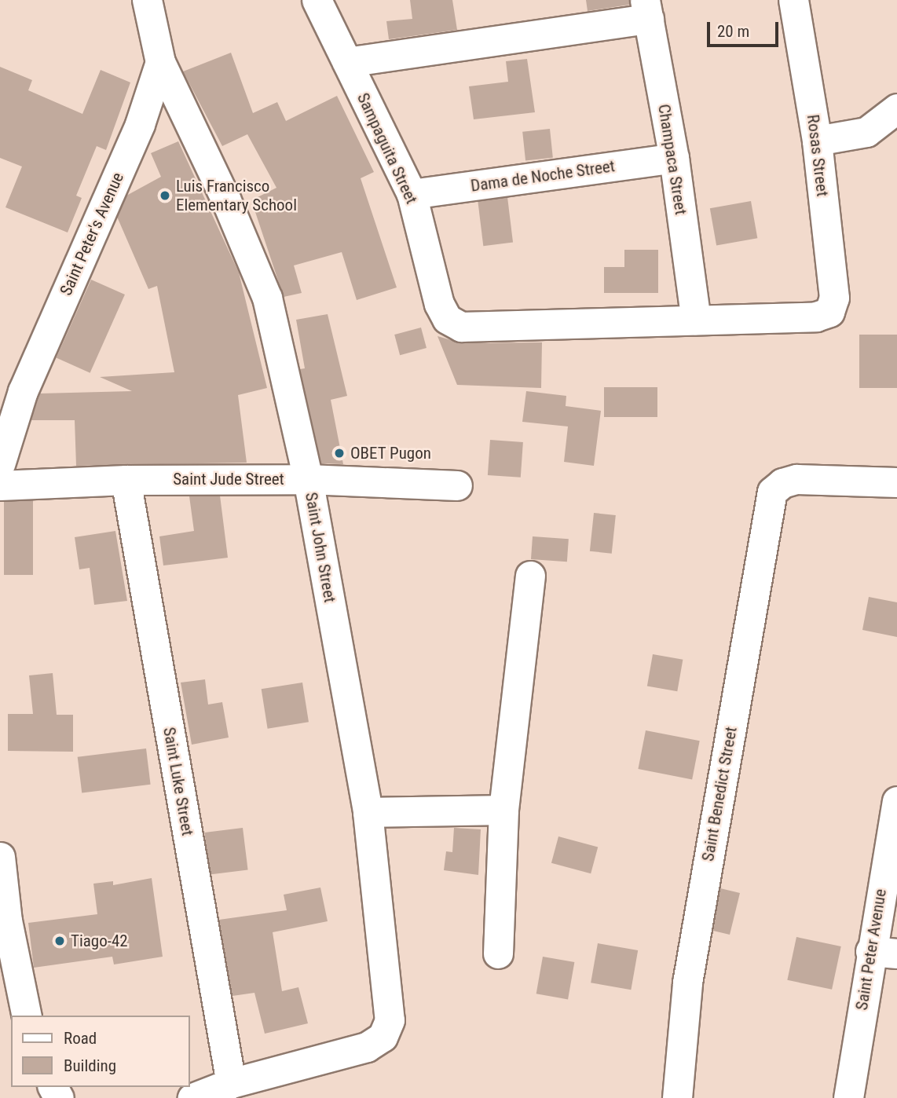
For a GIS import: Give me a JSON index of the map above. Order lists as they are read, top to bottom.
{
  "streets": {
    "street": [
      "Sampaguita Street",
      "Rosas Street",
      "Champaca Street",
      "Dama de Noche Street",
      "Saint Peter's Avenue",
      "Saint Jude Street",
      "Saint John Street",
      "Saint Luke Street",
      "Saint Benedict Street",
      "Saint Peter Avenue"
    ]
  },
  "crossings": [
    ["Sampaguita Street", "Rosas Street"],
    ["Sampaguita Street", "Champaca Street"],
    ["Sampaguita Street", "Dama de Noche Street"],
    ["Rosas Street", "Champaca Street"],
    ["Champaca Street", "Dama de Noche Street"],
    ["Saint Peter's Avenue", "Saint John Street"],
    ["Saint Jude Street", "Saint John Street"],
    ["Saint Jude Street", "Saint Luke Street"],
    ["Saint John Street", "Saint Luke Street"]
  ],
  "places": ["Luis Francisco Elementary School", "OBET Pugon", "Tiago-42"],
  "legend": ["Road", "Building"],
  "scale_bar": "20 m"
}
